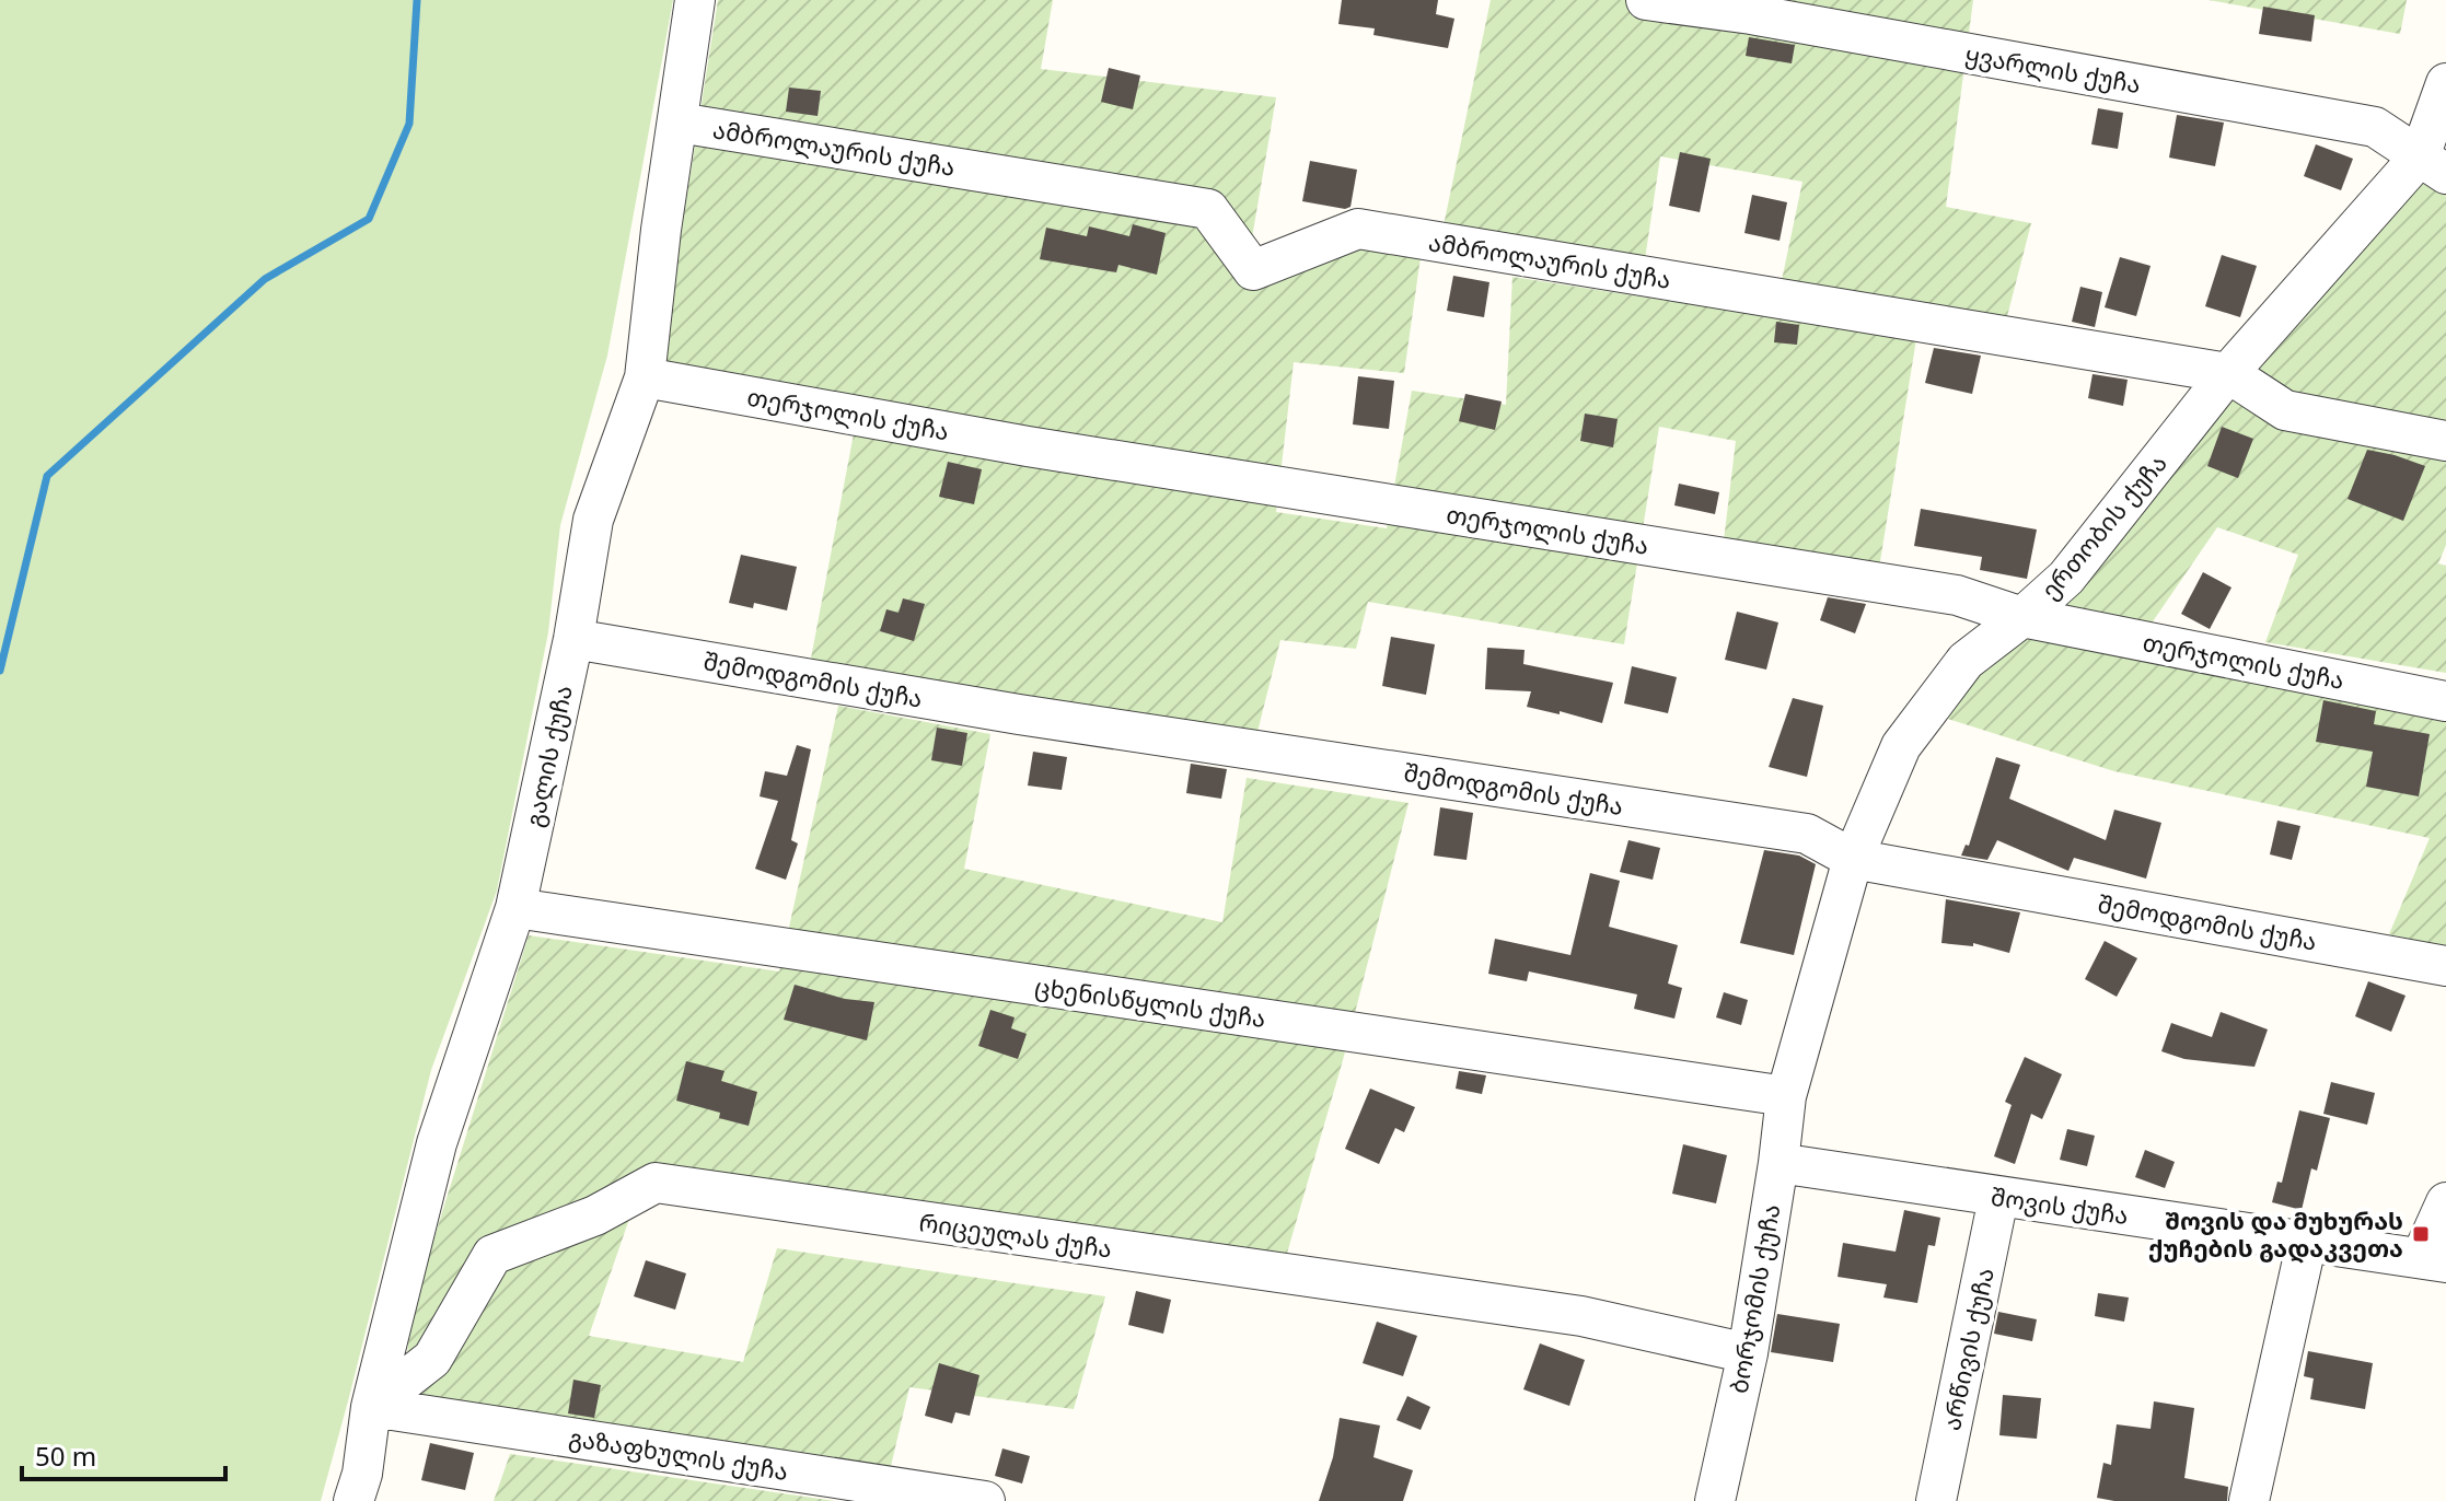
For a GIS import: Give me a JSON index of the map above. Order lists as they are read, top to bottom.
{
  "streets": {
    "street": [
      "ყვარლის ქუჩა",
      "ამბროლაურის ქუჩა",
      "თერჯოლის ქუჩა",
      "ერთობის ქუჩა",
      "შემოდგომის ქუჩა",
      "გალის ქუჩა",
      "ცხენისწყლის ქუჩა",
      "შოვის ქუჩა",
      "რიცეულას ქუჩა",
      "ბორჯომის ქუჩა",
      "არწივის ქუჩა",
      "გაზაფხულის ქუჩა"
    ]
  },
  "crossings": [
    ["ყვარლის ქუჩა", "ერთობის ქუჩა"],
    ["ამბროლაურის ქუჩა", "ერთობის ქუჩა"],
    ["ამბროლაურის ქუჩა", "გალის ქუჩა"],
    ["თერჯოლის ქუჩა", "ერთობის ქუჩა"],
    ["თერჯოლის ქუჩა", "გალის ქუჩა"],
    ["ერთობის ქუჩა", "შემოდგომის ქუჩა"],
    ["ერთობის ქუჩა", "ცხენისწყლის ქუჩა"],
    ["ერთობის ქუჩა", "ბორჯომის ქუჩა"],
    ["შემოდგომის ქუჩა", "გალის ქუჩა"],
    ["გალის ქუჩა", "ცხენისწყლის ქუჩა"],
    ["გალის ქუჩა", "რიცეულას ქუჩა"],
    ["გალის ქუჩა", "გაზაფხულის ქუჩა"],
    ["ცხენისწყლის ქუჩა", "ბორჯომის ქუჩა"],
    ["შოვის ქუჩა", "ბორჯომის ქუჩა"],
    ["შოვის ქუჩა", "არწივის ქუჩა"],
    ["რიცეულას ქუჩა", "ბორჯომის ქუჩა"],
    ["რიცეულას ქუჩა", "გაზაფხულის ქუჩა"]
  ],
  "places": {
    "transit": ["შოვის და მუხურას ქუჩების გადაკვეთა"]
  },
  "scale_bar": "50 m"
}
